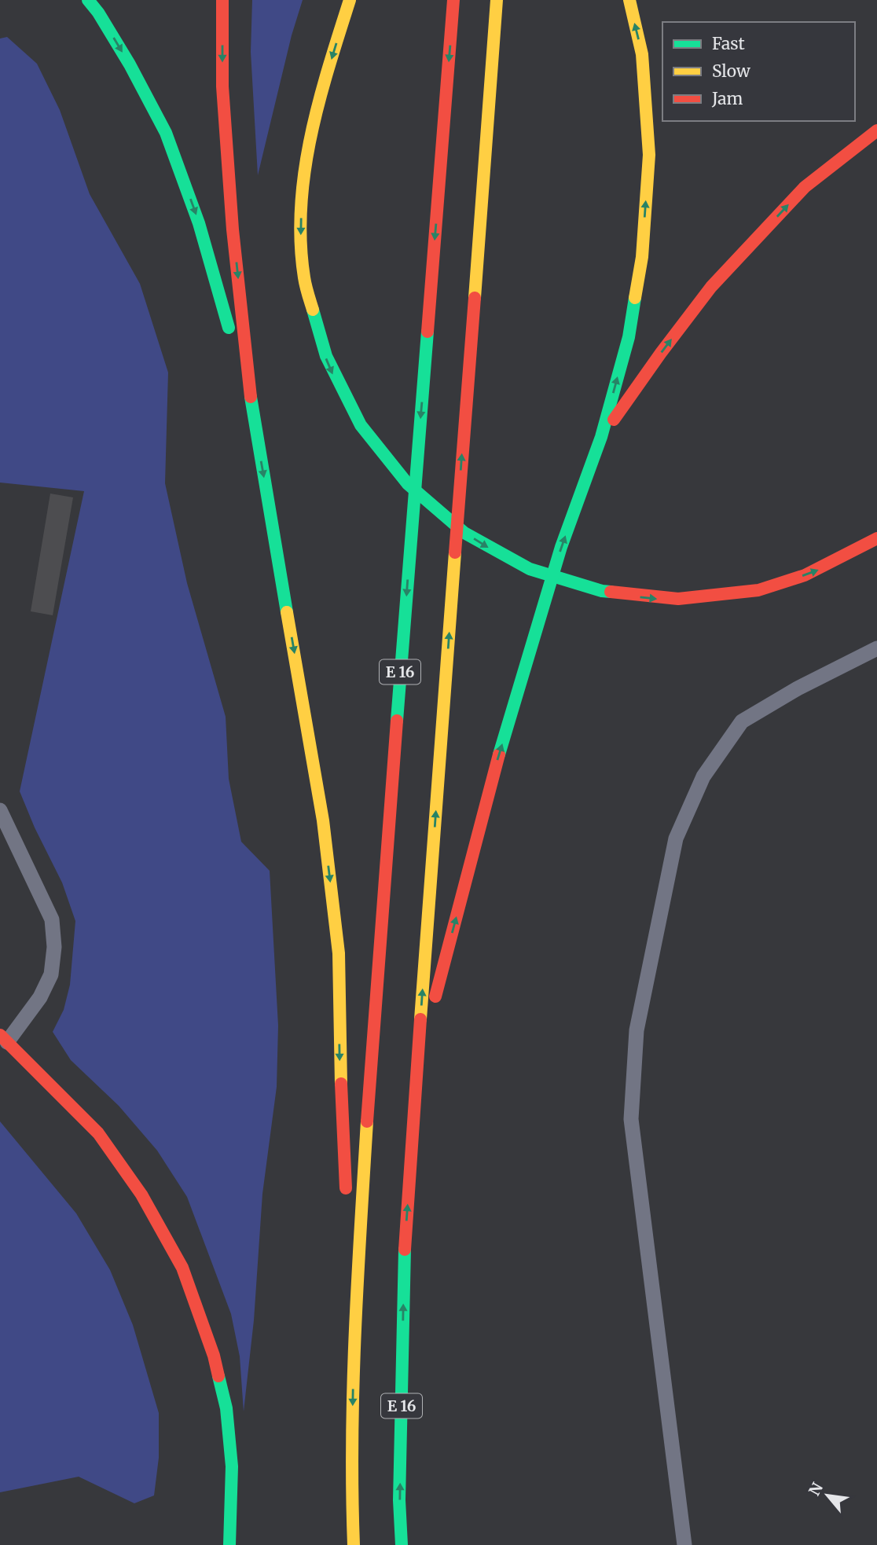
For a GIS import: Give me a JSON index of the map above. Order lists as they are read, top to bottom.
{
  "streets": {
    "main road": ["E 16"]
  },
  "legend": ["Fast", "Slow", "Jam"],
  "north": "top left"
}
